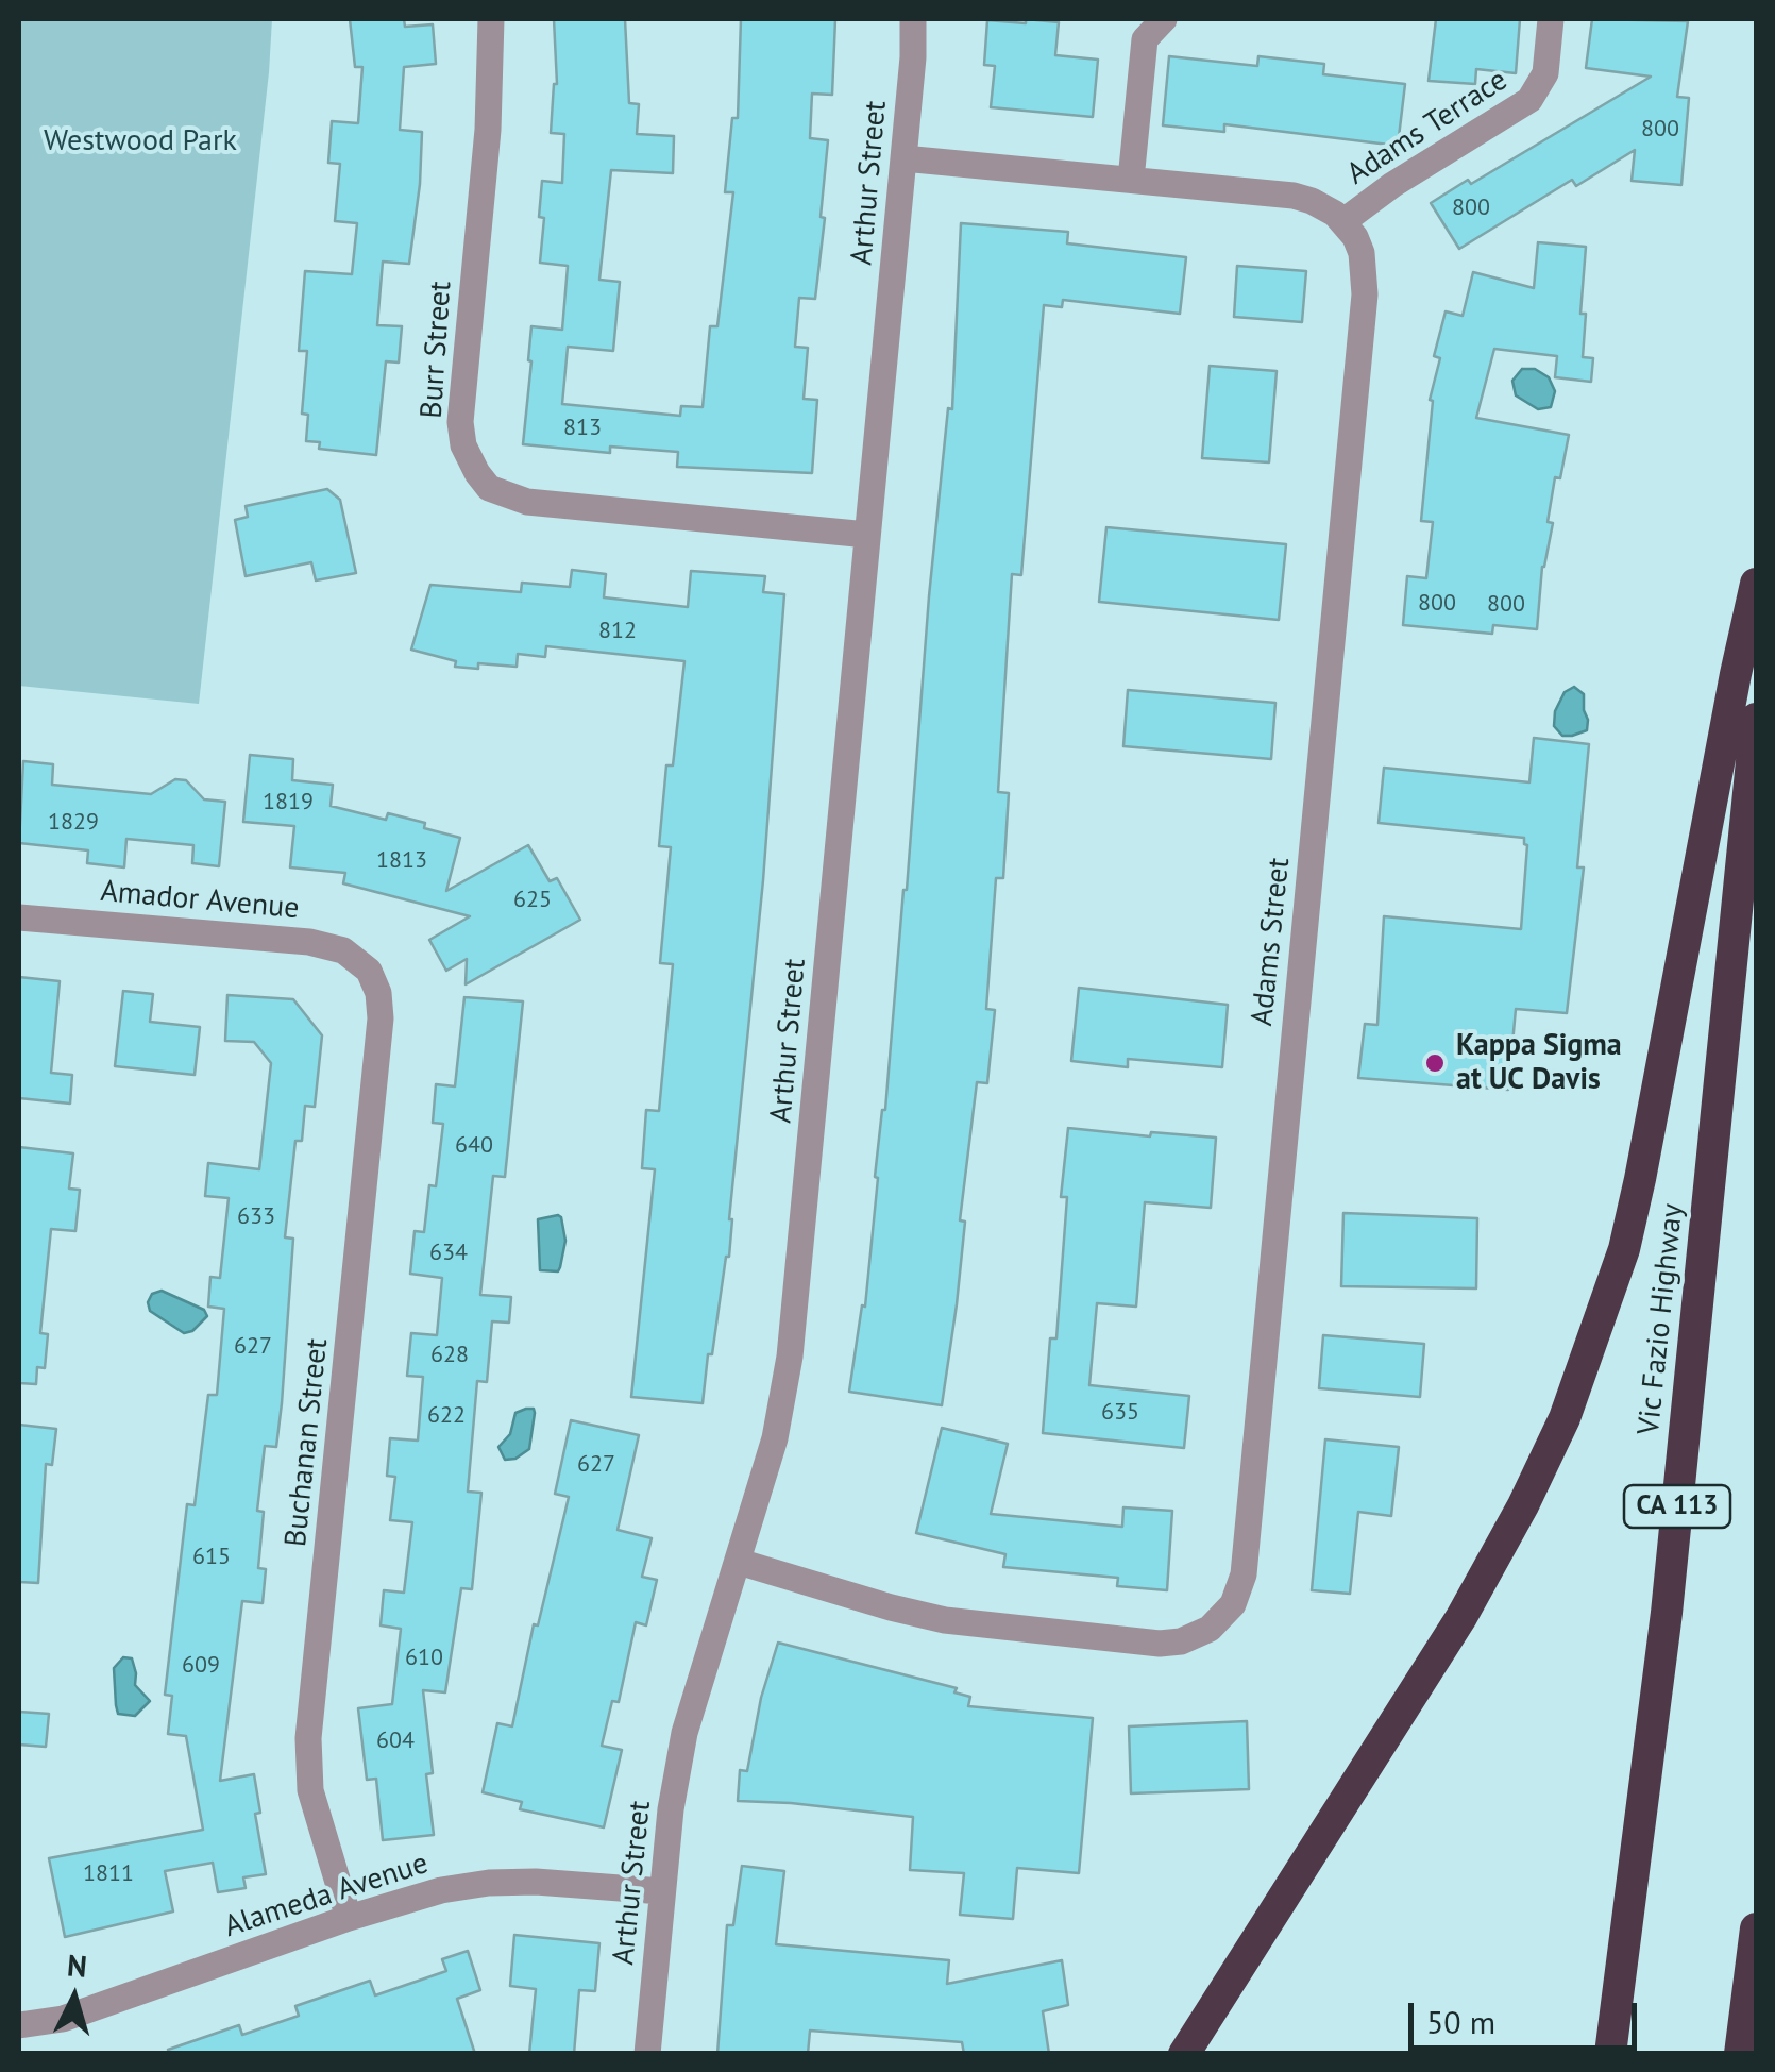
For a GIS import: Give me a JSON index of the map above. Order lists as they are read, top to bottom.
{
  "streets": {
    "highway": ["Vic Fazio Highway", "CA 113"],
    "street": [
      "Adams Terrace",
      "Arthur Street",
      "Burr Street",
      "Amador Avenue",
      "Adams Street",
      "Buchanan Street",
      "Alameda Avenue"
    ]
  },
  "crossings": [
    ["Adams Terrace", "Adams Street"],
    ["Arthur Street", "Burr Street"],
    ["Arthur Street", "Adams Street"],
    ["Arthur Street", "Alameda Avenue"],
    ["Amador Avenue", "Buchanan Street"],
    ["Buchanan Street", "Alameda Avenue"]
  ],
  "parks": ["Westwood Park"],
  "places": ["Kappa Sigma at UC Davis"],
  "house_numbers": [
    "800",
    "800",
    "813",
    "800",
    "800",
    "812",
    "1819",
    "1829",
    "1813",
    "625",
    "640",
    "633",
    "634",
    "627",
    "628",
    "635",
    "622",
    "627",
    "615",
    "610",
    "609",
    "604",
    "1811"
  ],
  "scale_bar": "50 m",
  "north": "top"
}
